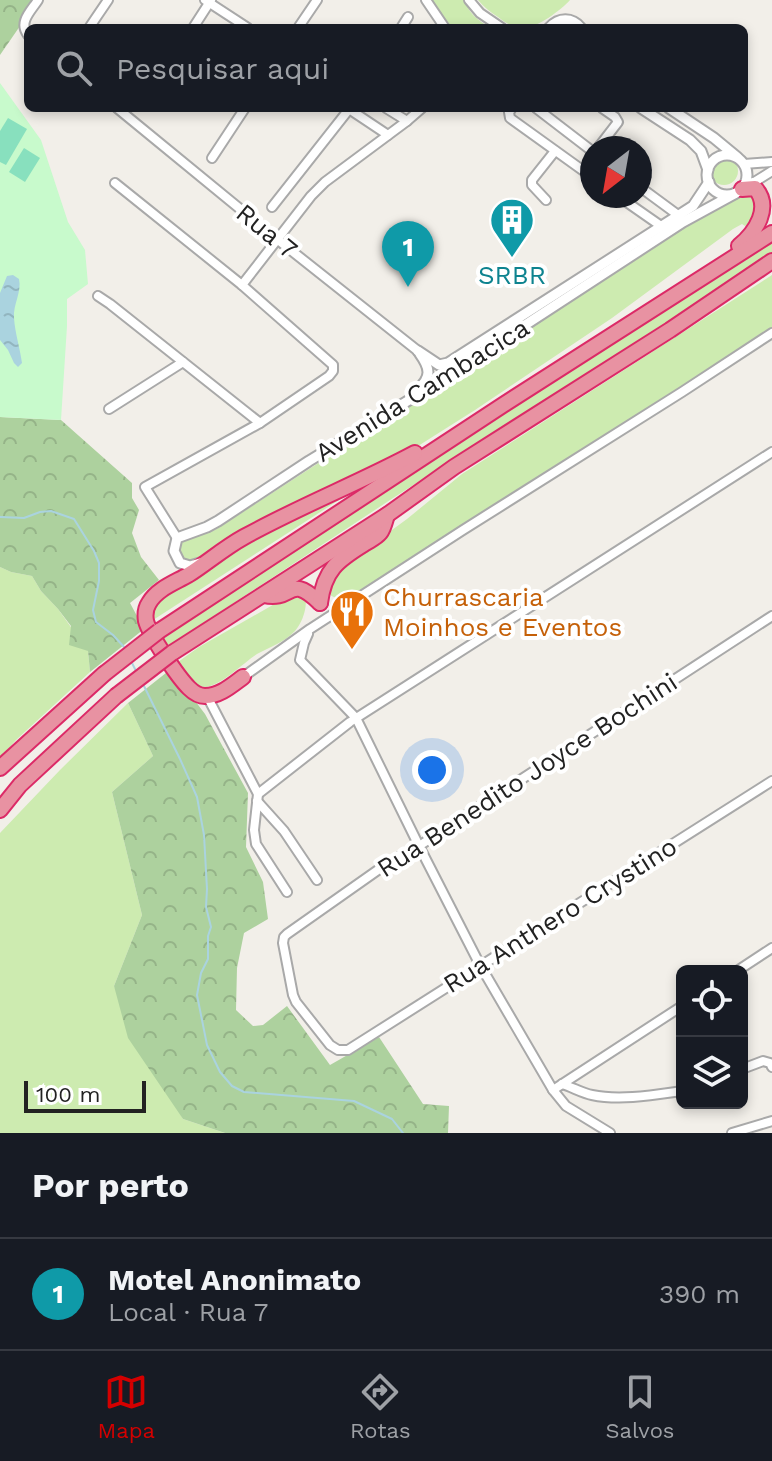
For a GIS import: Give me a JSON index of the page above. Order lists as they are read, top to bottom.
{
  "streets": {
    "street": [
      "Rua 7",
      "Avenida Cambacica",
      "Rua Benedito Joyce Bochini",
      "Rua Anthero Crystino"
    ]
  },
  "crossings": [
    ["Rua 7", "Avenida Cambacica"],
    ["Rua Benedito Joyce Bochini", "Rua Anthero Crystino"]
  ],
  "places": {
    "building": ["SRBR"],
    "restaurant": ["Churrascaria Moinhos e Eventos"]
  },
  "scale_bar": "100 m",
  "north": "bottom left",
  "page": {
    "search": "Pesquisar aqui",
    "pins": "1",
    "scale": "100 m",
    "heading": "Por perto",
    "list": [
      {
        "mark": "1",
        "name": "Motel Anonimato",
        "note": "Local · Rua 7",
        "value": "390 m"
      }
    ],
    "nav": ["Mapa", "Rotas", "Salvos"]
  }
}
